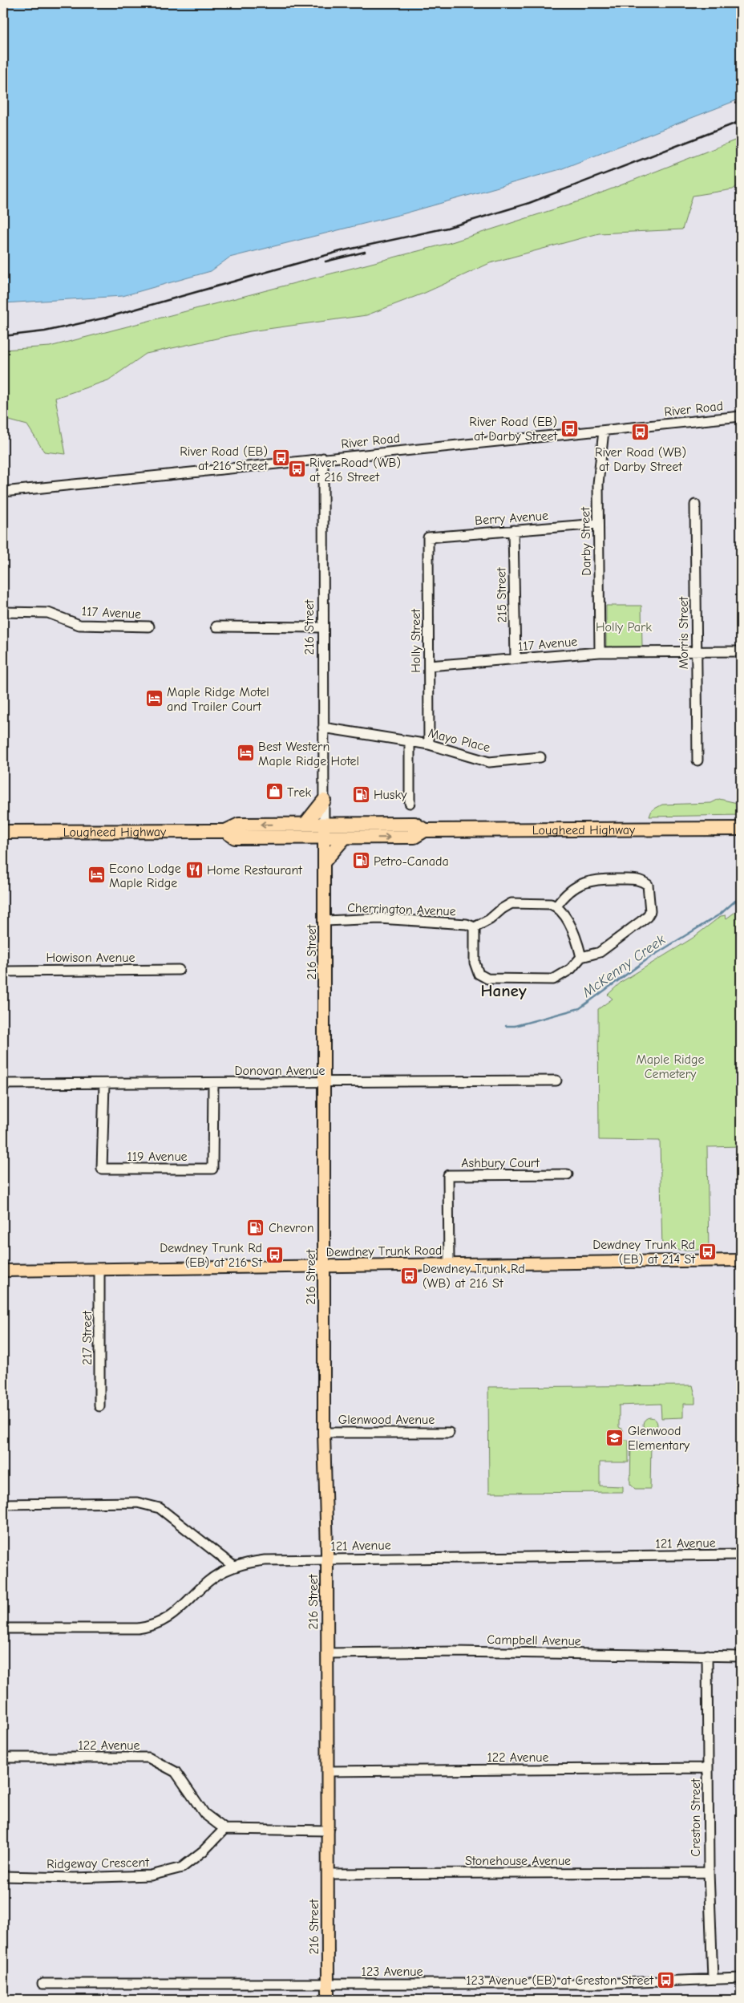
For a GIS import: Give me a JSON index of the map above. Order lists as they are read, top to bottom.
{
  "streets": {
    "highway": ["Lougheed Highway"],
    "main road": ["216 Street", "Dewdney Trunk Road"],
    "street": [
      "River Road",
      "Berry Avenue",
      "Darby Street",
      "215 Street",
      "117 Avenue",
      "Morris Street",
      "Holly Street",
      "Mayo Place",
      "Cherrington Avenue",
      "Howison Avenue",
      "Donovan Avenue",
      "119 Avenue",
      "Ashbury Court",
      "217 Street",
      "Glenwood Avenue",
      "121 Avenue",
      "Campbell Avenue",
      "122 Avenue",
      "Creston Street",
      "Stonehouse Avenue",
      "Ridgeway Crescent",
      "123 Avenue"
    ]
  },
  "crossings": [
    ["River Road", "Darby Street"],
    ["River Road", "216 Street"],
    ["Berry Avenue", "Darby Street"],
    ["Berry Avenue", "215 Street"],
    ["Berry Avenue", "Holly Street"],
    ["Darby Street", "117 Avenue"],
    ["215 Street", "117 Avenue"],
    ["117 Avenue", "Morris Street"],
    ["117 Avenue", "Holly Street"],
    ["216 Street", "Lougheed Highway"],
    ["216 Street", "Cherrington Avenue"],
    ["216 Street", "Donovan Avenue"],
    ["216 Street", "Dewdney Trunk Road"],
    ["216 Street", "Glenwood Avenue"],
    ["216 Street", "121 Avenue"],
    ["216 Street", "Campbell Avenue"],
    ["216 Street", "122 Avenue"],
    ["216 Street", "Stonehouse Avenue"],
    ["216 Street", "123 Avenue"],
    ["Holly Street", "Mayo Place"],
    ["Donovan Avenue", "119 Avenue"],
    ["Ashbury Court", "Dewdney Trunk Road"],
    ["Dewdney Trunk Road", "217 Street"],
    ["Campbell Avenue", "Creston Street"],
    ["122 Avenue", "Creston Street"],
    ["122 Avenue", "Ridgeway Crescent"],
    ["Creston Street", "Stonehouse Avenue"],
    ["Creston Street", "123 Avenue"]
  ],
  "districts": ["Haney"],
  "water": ["McKenny Creek"],
  "parks": ["Holly Park", "Maple Ridge Cemetery"],
  "places": {
    "bus stop": [
      "River Road (EB) at Darby Street",
      "River Road (WB) at Darby Street",
      "River Road (EB) at 216 Street",
      "River Road (WB) at 216 Street",
      "Dewdney Trunk Rd (EB) at 214 St",
      "Dewdney Trunk Rd (EB) at 216 St",
      "Dewdney Trunk Rd (WB) at 216 St",
      "123 Avenue (EB) at Creston Street"
    ],
    "hotel": ["Maple Ridge Motel and Trailer Court", "Best Western Maple Ridge Hotel", "Econo Lodge Maple Ridge"],
    "shop": ["Trek"],
    "fuel station": ["Husky", "Petro-Canada", "Chevron"],
    "restaurant": ["Home Restaurant"],
    "school or university": ["Glenwood Elementary"]
  }
}
